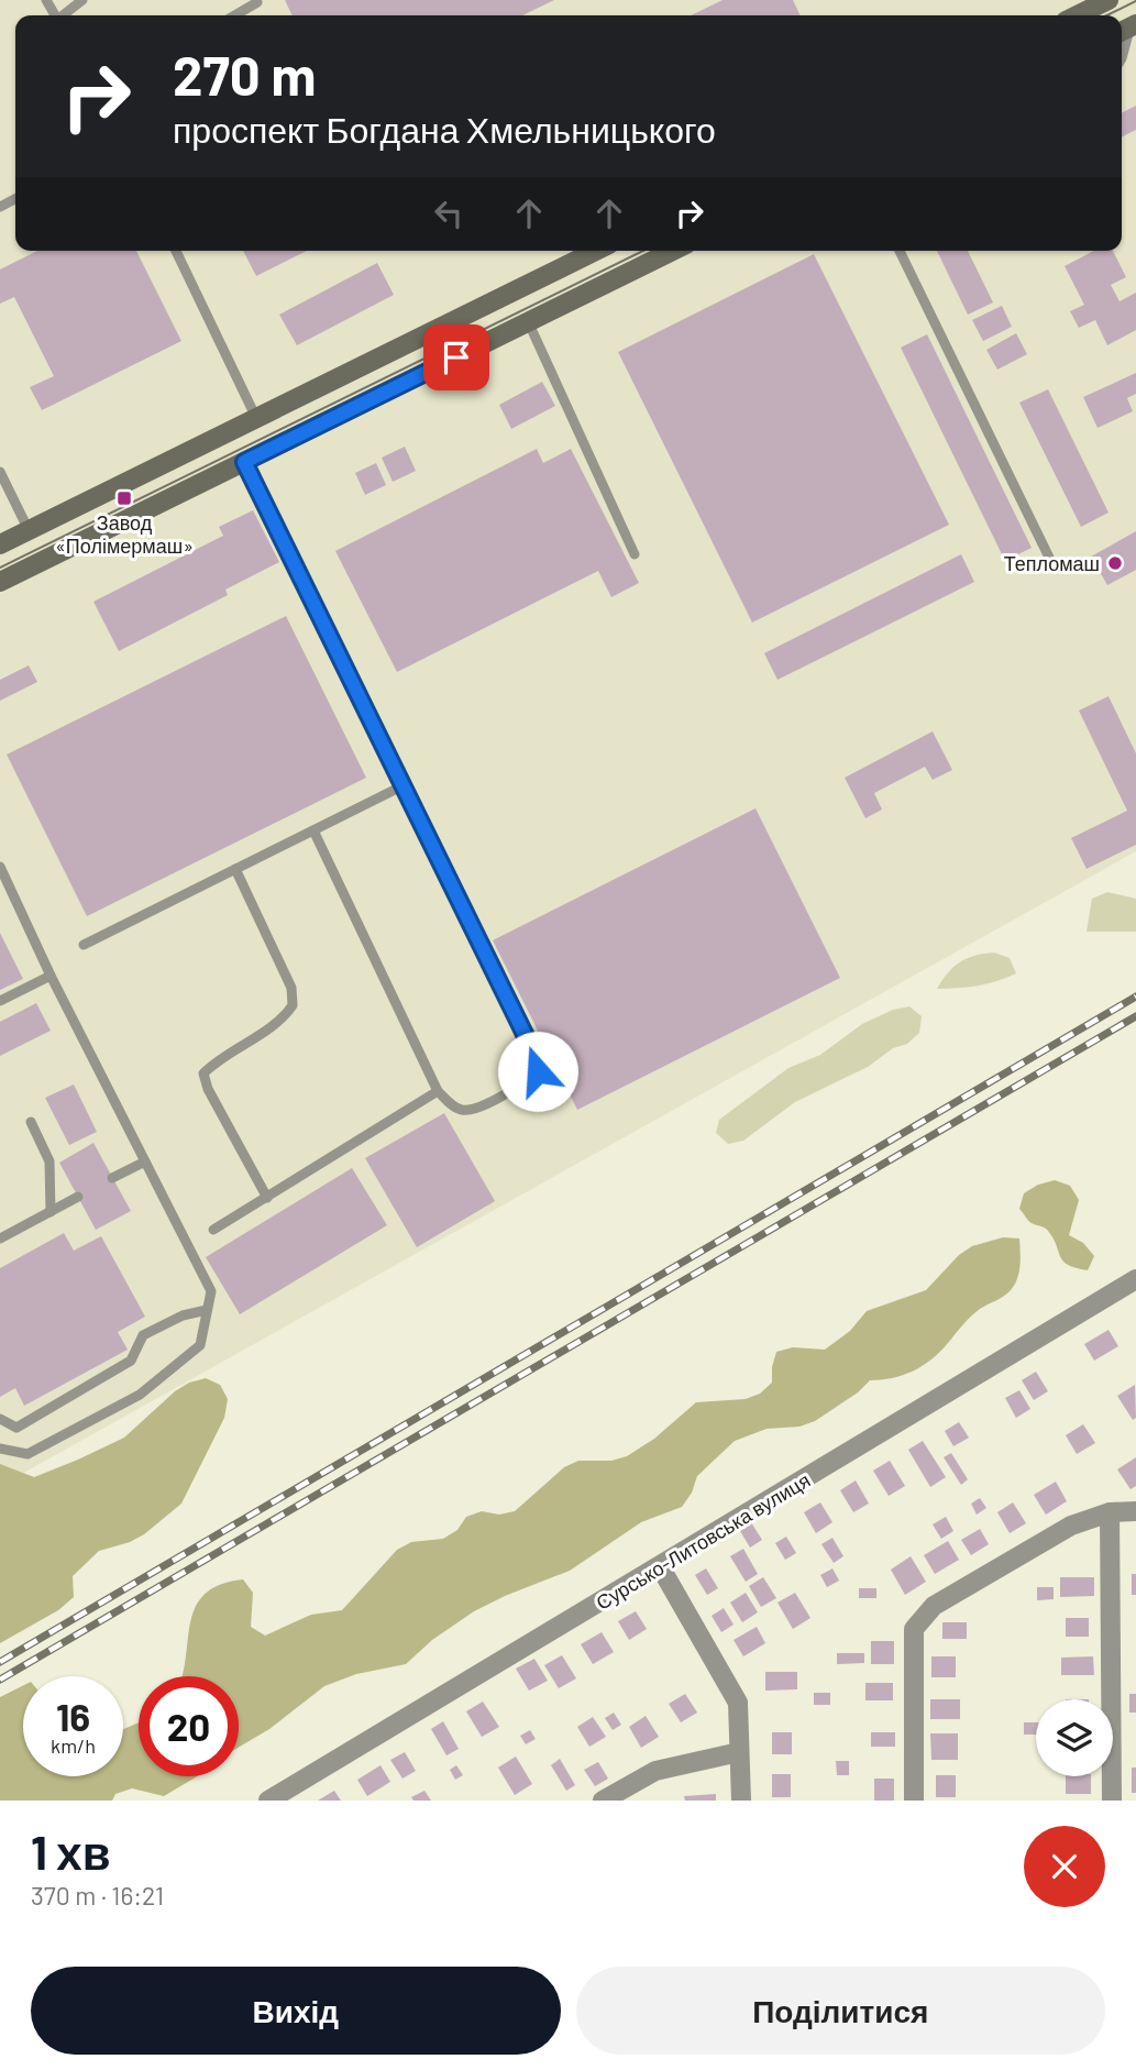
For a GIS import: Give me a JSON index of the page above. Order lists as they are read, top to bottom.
{
  "streets": {
    "street": ["Сурсько-Литовська вулиця"]
  },
  "places": {
    "transit": ["Завод «Полімермаш»"],
    "other": ["Тепломаш"]
  },
  "page": {
    "turn": ["270 m", "проспект Богдана Хмельницького"],
    "speed": "16 km/h",
    "limit": "20",
    "heading": ["1 хв", "370 m · 16:21"],
    "buttons": ["Вихід", "Поділитися"]
  }
}
